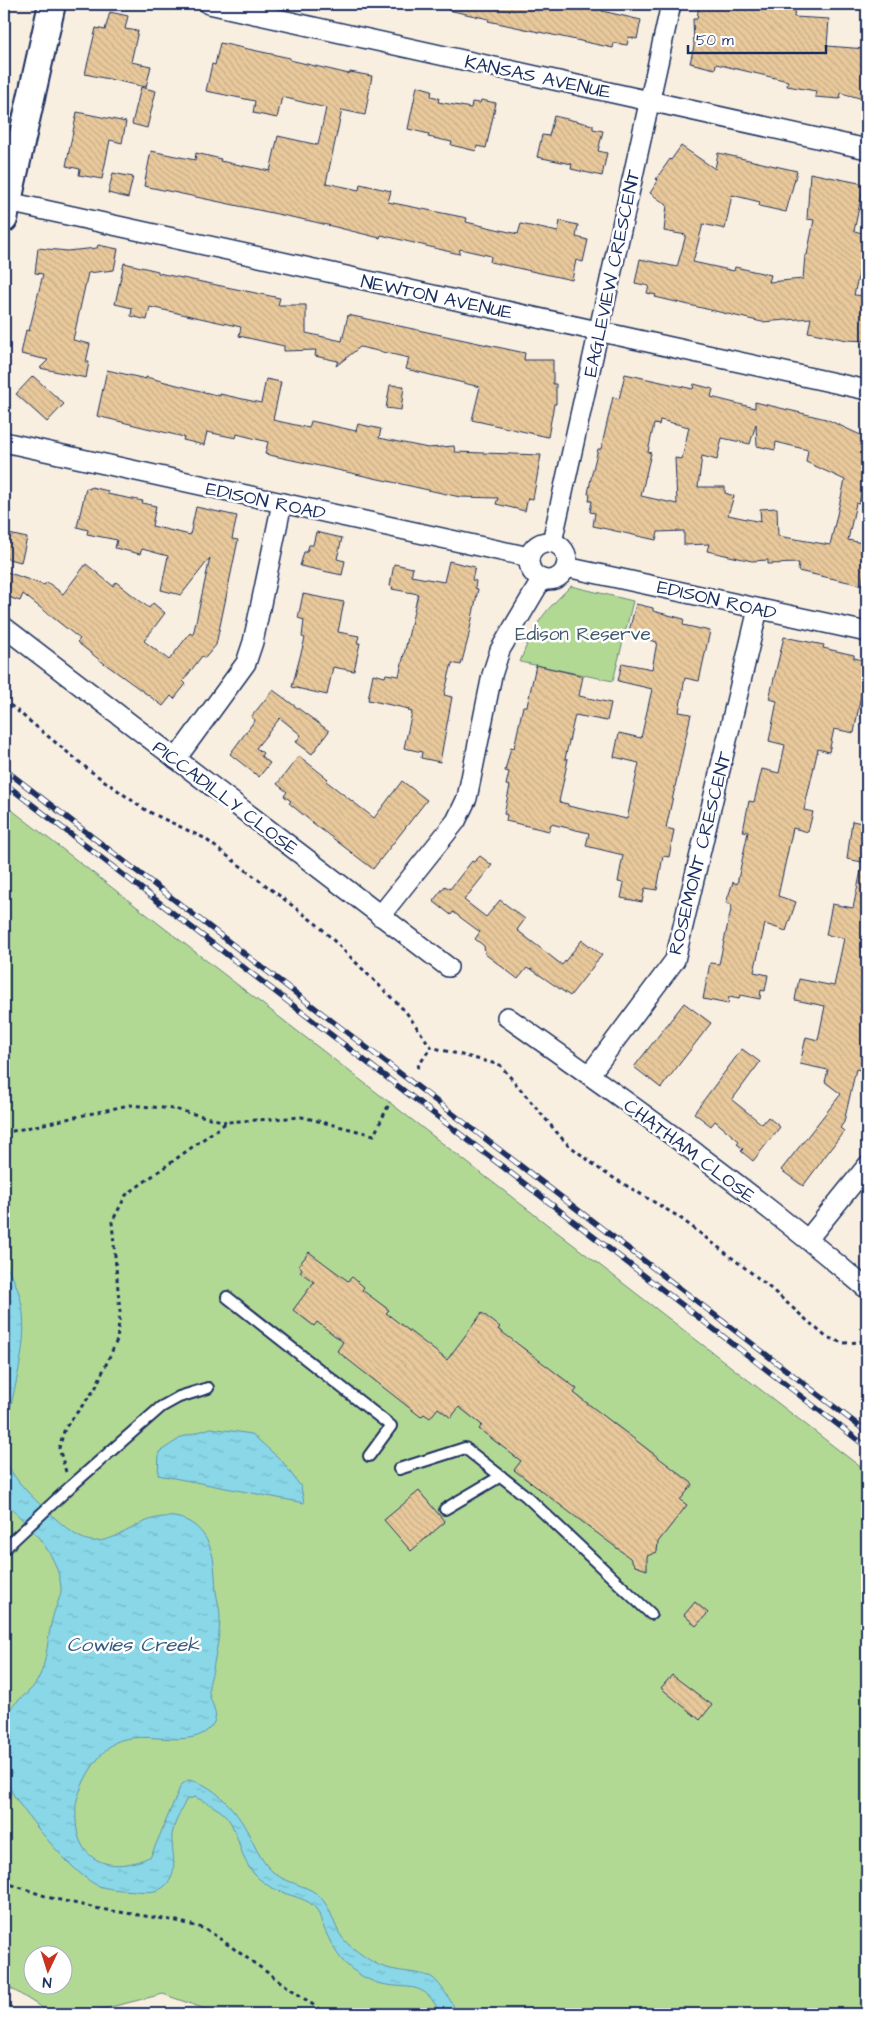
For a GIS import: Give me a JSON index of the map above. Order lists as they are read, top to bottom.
{
  "streets": {
    "street": [
      "KANSAS AVENUE",
      "EAGLEVIEW CRESCENT",
      "NEWTON AVENUE",
      "EDISON ROAD",
      "PICCADILLY CLOSE",
      "ROSEMONT CRESCENT",
      "CHATHAM CLOSE"
    ]
  },
  "crossings": [
    ["KANSAS AVENUE", "EAGLEVIEW CRESCENT"],
    ["EAGLEVIEW CRESCENT", "NEWTON AVENUE"],
    ["EAGLEVIEW CRESCENT", "EDISON ROAD"],
    ["EDISON ROAD", "ROSEMONT CRESCENT"],
    ["ROSEMONT CRESCENT", "CHATHAM CLOSE"]
  ],
  "water": ["Cowies Creek"],
  "parks": ["Edison Reserve"],
  "scale_bar": "50 m",
  "north": "bottom"
}
